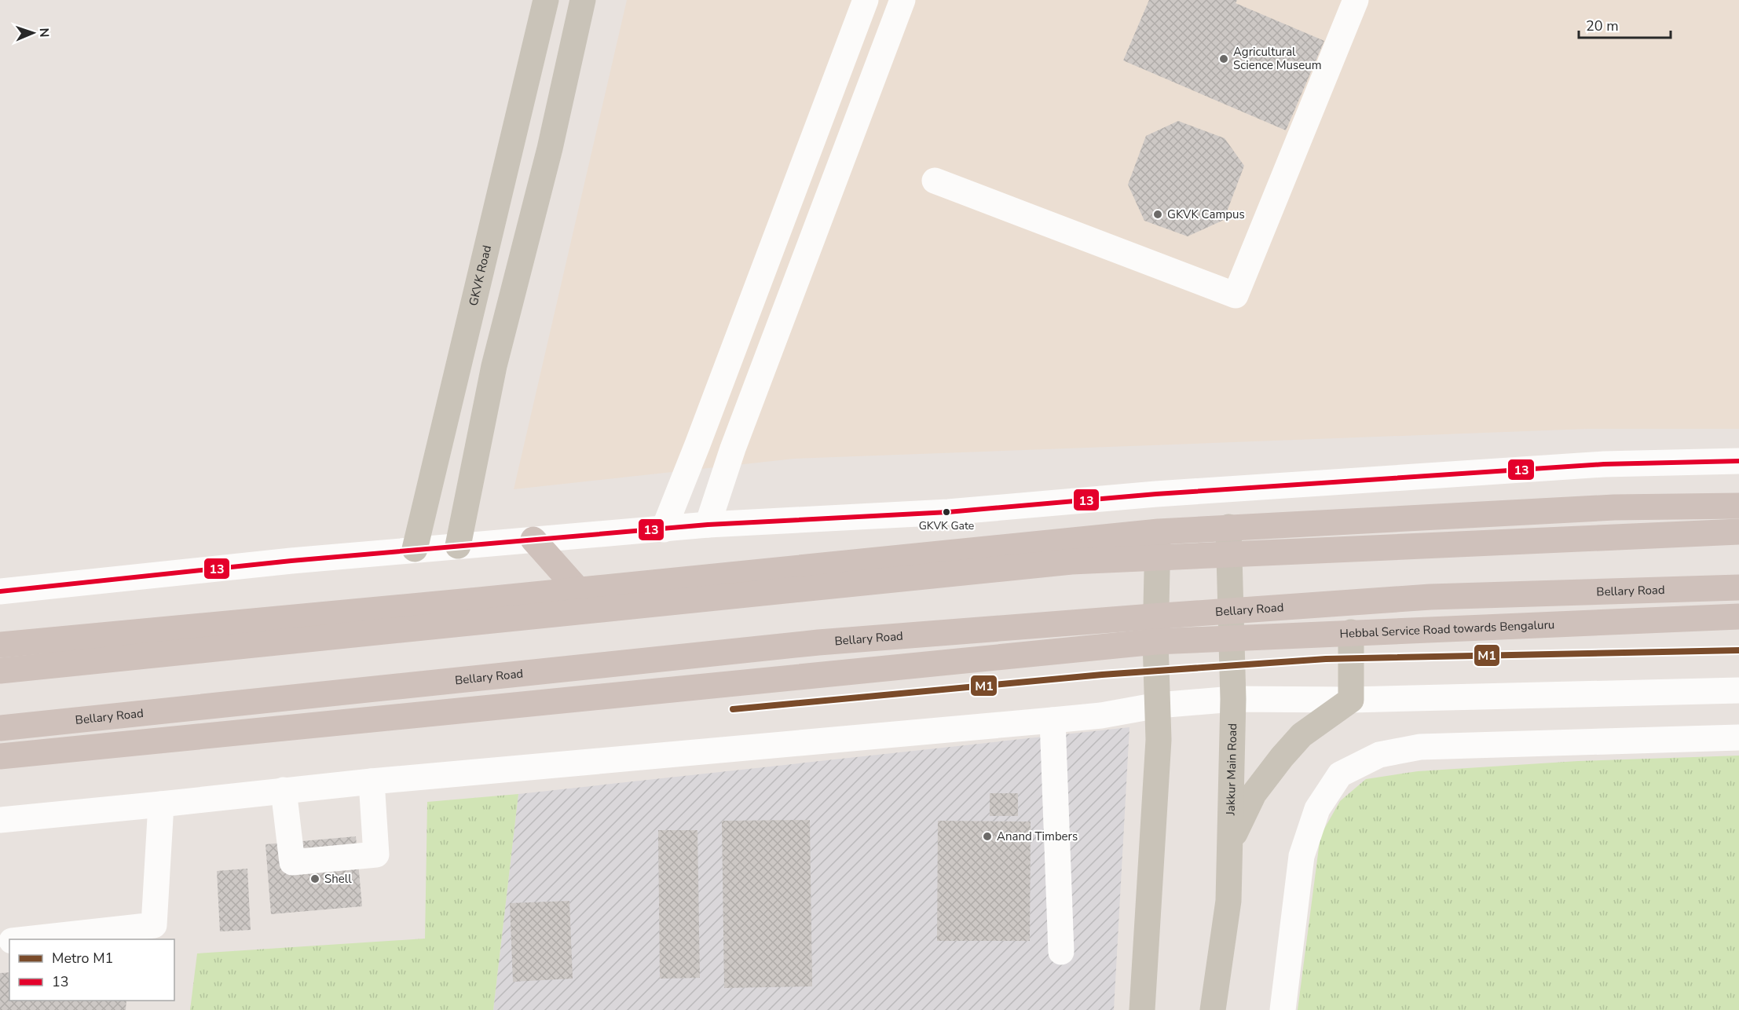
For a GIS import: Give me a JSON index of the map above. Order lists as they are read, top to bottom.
{
  "streets": {
    "highway": ["Bellary Road", "Hebbal Service Road towards Bengaluru"],
    "main road": ["GKVK Road", "Jakkur Main Road"]
  },
  "crossings": [
    ["Hebbal Service Road towards Bengaluru", "Jakkur Main Road"]
  ],
  "places": [
    "Agricultural Science Museum",
    "GKVK Campus",
    "GKVK Gate",
    "Anand Timbers",
    "Shell"
  ],
  "lines": ["transit line 13", "metro line M1"],
  "legend": ["Metro M1", "13"],
  "scale_bar": "20 m",
  "north": "right"
}
